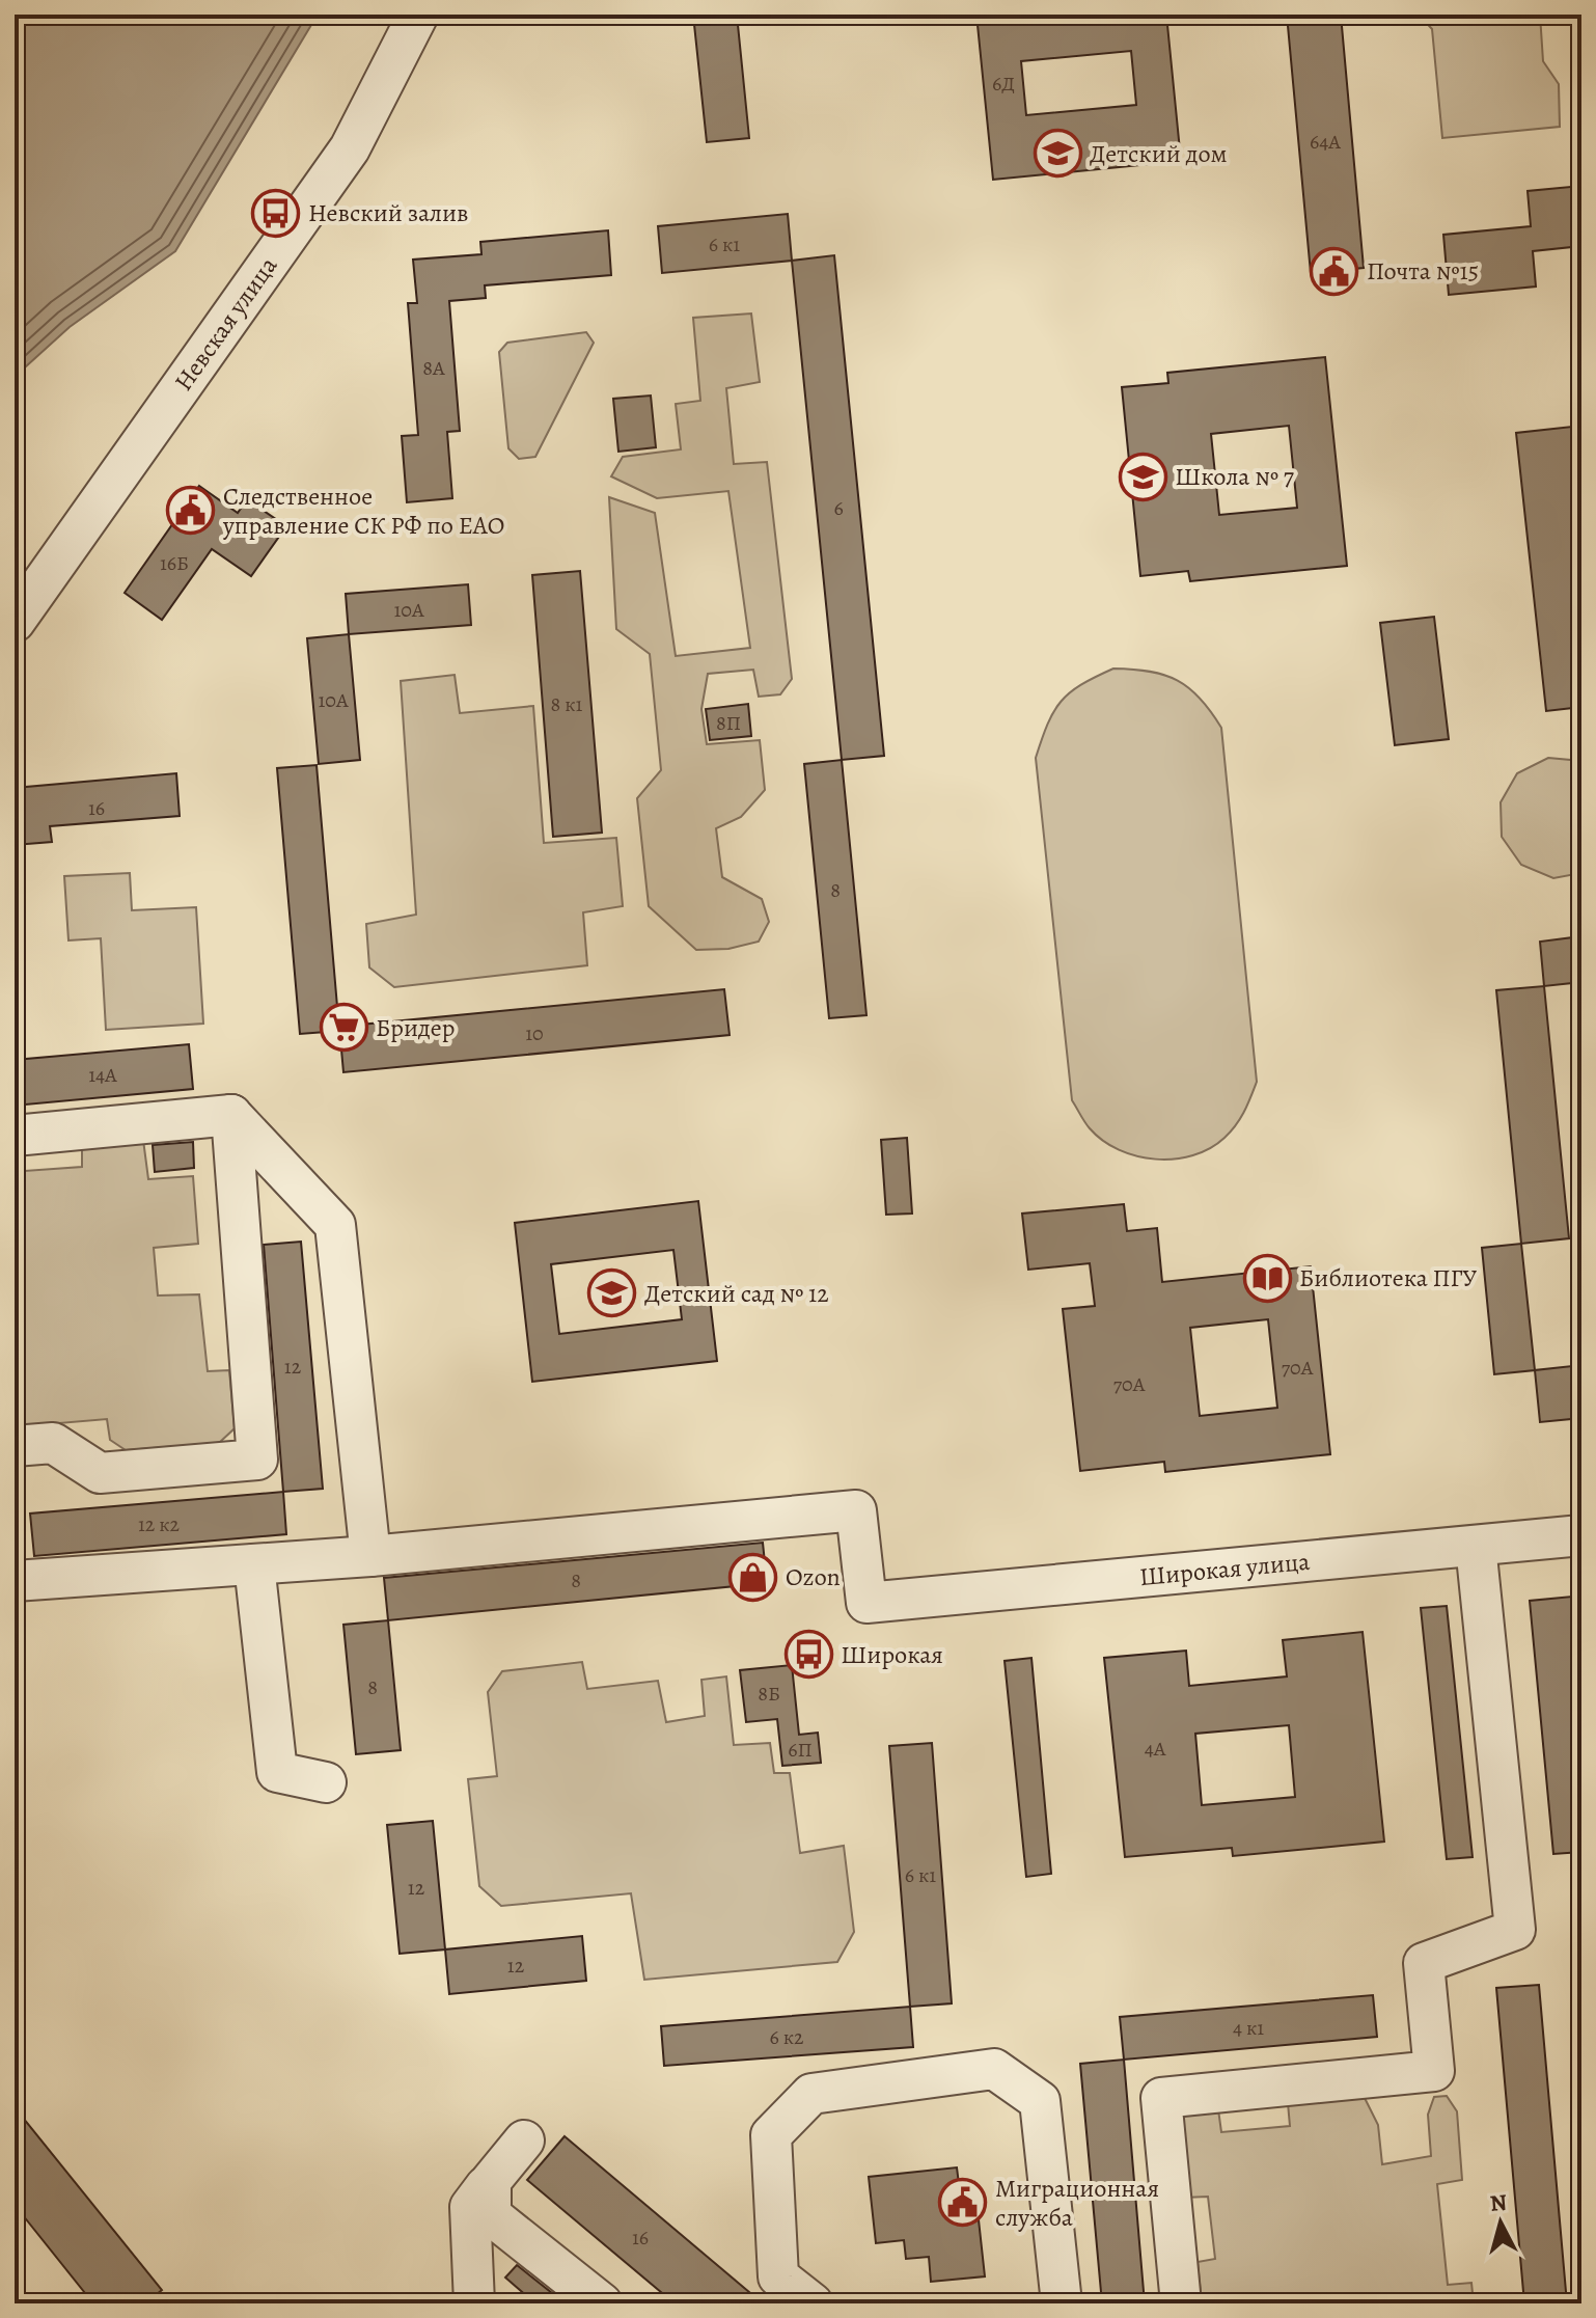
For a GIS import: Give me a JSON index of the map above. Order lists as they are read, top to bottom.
{
  "streets": {
    "street": ["Невская улица", "Широкая улица"]
  },
  "places": {
    "school or university": ["Детский дом", "Школа № 7", "Детский сад № 12"],
    "bus stop": ["Невский залив", "Широкая"],
    "public building": ["Почта №15", "Следственное управление СК РФ по ЕАО", "Миграционная служба"],
    "supermarket": ["Бридер"],
    "library": ["Библиотека ПГУ"],
    "shop": ["Ozon"]
  },
  "house_numbers": [
    "6Д",
    "64А",
    "6 к1",
    "8А",
    "6",
    "16Б",
    "10А",
    "10А",
    "8 к1",
    "8П",
    "16",
    "8",
    "10",
    "14А",
    "12",
    "70А",
    "70А",
    "12 к2",
    "8",
    "8",
    "8Б",
    "4А",
    "6П",
    "6 к1",
    "12",
    "12",
    "4 к1",
    "6 к2",
    "16"
  ],
  "north": "top"
}
